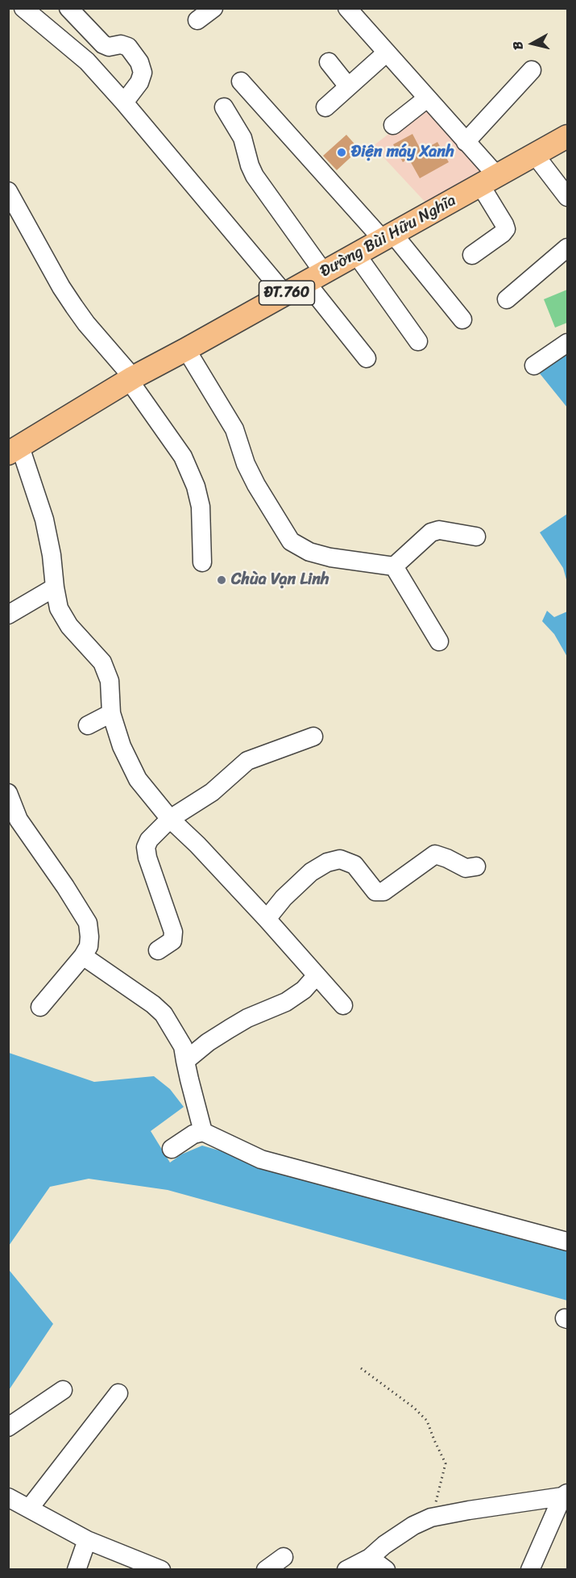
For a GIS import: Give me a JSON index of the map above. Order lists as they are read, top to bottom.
{
  "streets": {
    "main road": ["Đường Bùi Hữu Nghĩa", "ĐT.760"]
  },
  "places": ["Điện máy Xanh", "Chùa Vạn Linh"],
  "north": "left"
}
